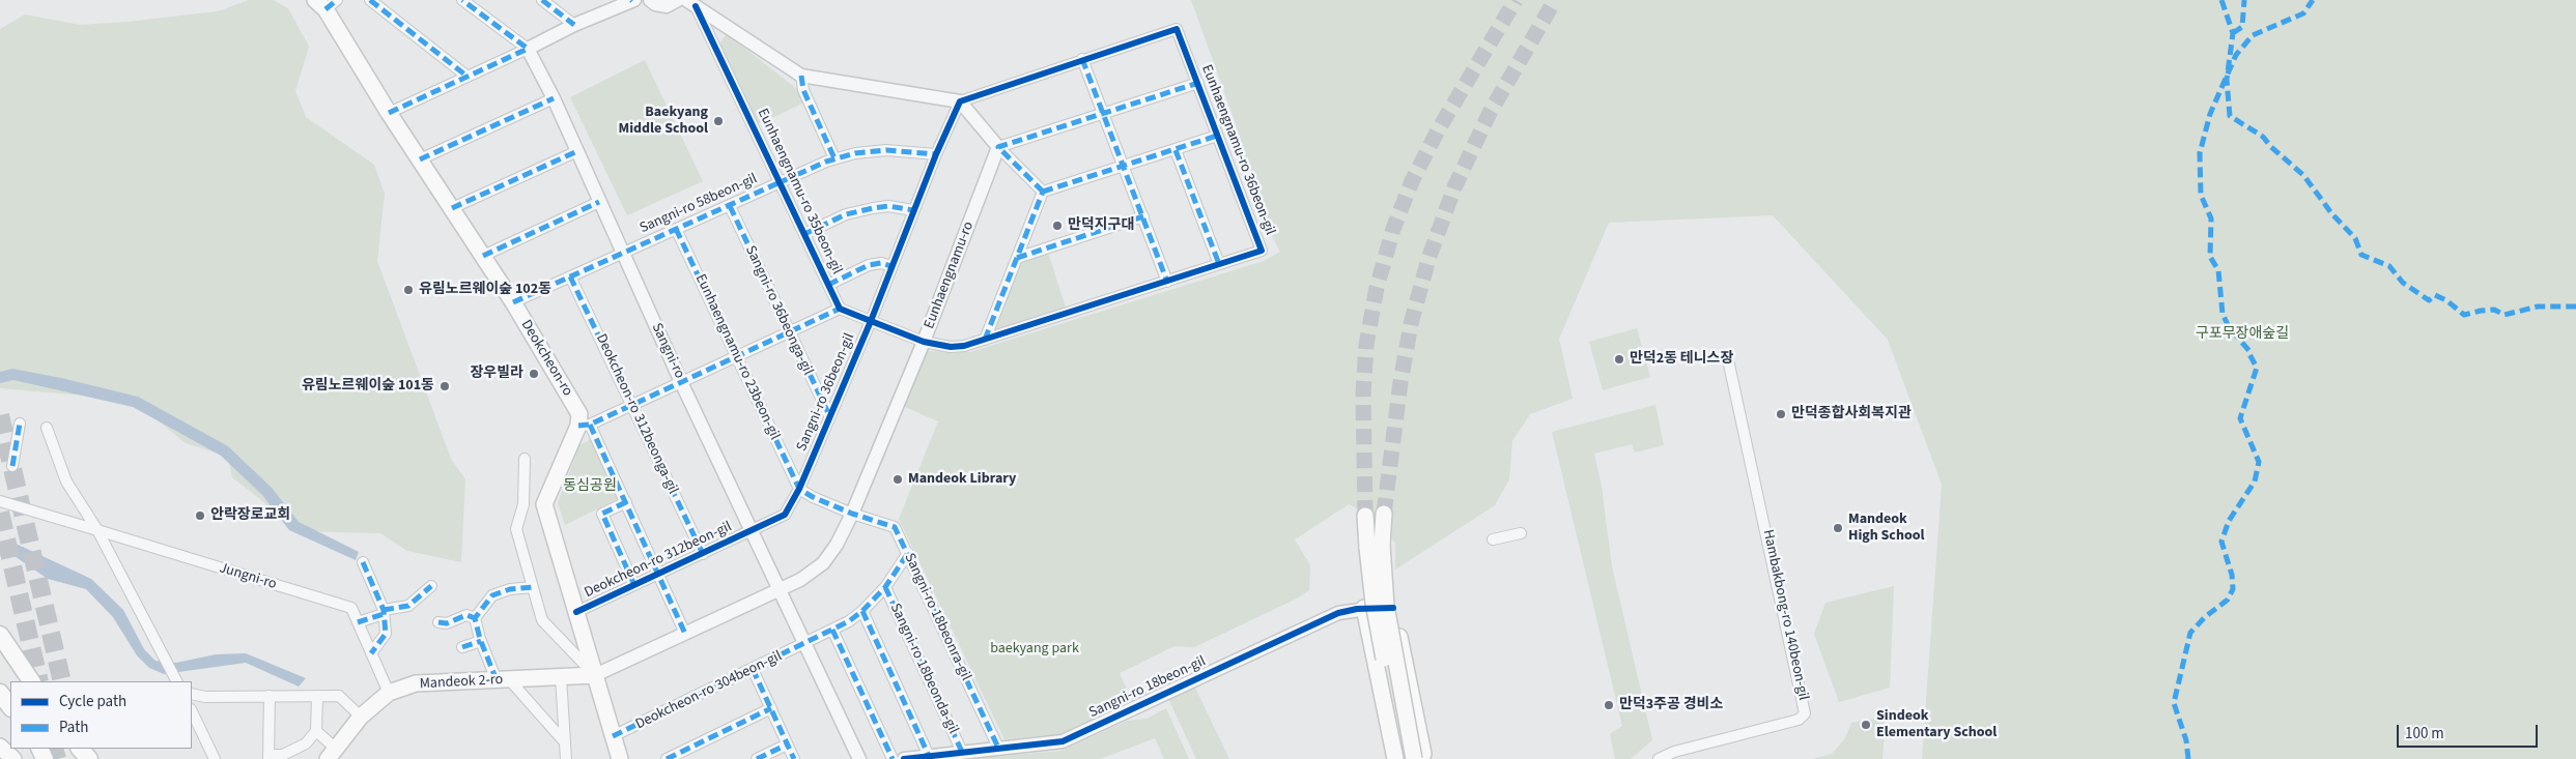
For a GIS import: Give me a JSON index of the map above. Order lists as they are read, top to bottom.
{
  "streets": {
    "main road": ["Deokcheon-ro", "Mandeok 2-ro"],
    "street": [
      "Eunhaengnamu-ro 36beon-gil",
      "Eunhaengnamu-ro 35beon-gil",
      "Sangni-ro 58beon-gil",
      "Eunhaengnamu-ro",
      "Sangni-ro 36beonga-gil",
      "Sangni-ro",
      "Eunhaengnamu-ro 23beon-gil",
      "Sangni-ro 36beon-gil",
      "Deokcheon-ro 312beonga-gil",
      "Deokcheon-ro 312beon-gil",
      "Jungni-ro",
      "Hambakbong-ro 140beon-gil",
      "Sangni-ro 18beonra-gil",
      "Sangni-ro 18beonda-gil",
      "Sangni-ro 18beon-gil",
      "Deokcheon-ro 304beon-gil"
    ]
  },
  "crossings": [
    ["Eunhaengnamu-ro 36beon-gil", "Eunhaengnamu-ro"],
    ["Eunhaengnamu-ro 36beon-gil", "Sangni-ro 36beon-gil"],
    ["Eunhaengnamu-ro 35beon-gil", "Sangni-ro 58beon-gil"],
    ["Sangni-ro 58beon-gil", "Sangni-ro 36beonga-gil"],
    ["Sangni-ro 58beon-gil", "Sangni-ro"],
    ["Sangni-ro 58beon-gil", "Eunhaengnamu-ro 23beon-gil"],
    ["Sangni-ro 58beon-gil", "Deokcheon-ro"],
    ["Sangni-ro 58beon-gil", "Sangni-ro 36beon-gil"],
    ["Sangni-ro 58beon-gil", "Deokcheon-ro 312beonga-gil"],
    ["Eunhaengnamu-ro", "Sangni-ro"],
    ["Eunhaengnamu-ro", "Sangni-ro 18beonra-gil"],
    ["Eunhaengnamu-ro", "Mandeok 2-ro"],
    ["Sangni-ro 36beonga-gil", "Sangni-ro 36beon-gil"],
    ["Sangni-ro", "Sangni-ro 36beon-gil"],
    ["Sangni-ro", "Deokcheon-ro 312beon-gil"],
    ["Sangni-ro", "Deokcheon-ro 304beon-gil"],
    ["Eunhaengnamu-ro 23beon-gil", "Sangni-ro 36beon-gil"],
    ["Sangni-ro 36beon-gil", "Deokcheon-ro 312beon-gil"],
    ["Deokcheon-ro 312beonga-gil", "Deokcheon-ro 312beon-gil"],
    ["Jungni-ro", "Mandeok 2-ro"],
    ["Sangni-ro 18beonra-gil", "Sangni-ro 18beon-gil"],
    ["Sangni-ro 18beonra-gil", "Deokcheon-ro 304beon-gil"],
    ["Sangni-ro 18beonda-gil", "Sangni-ro 18beon-gil"],
    ["Sangni-ro 18beonda-gil", "Deokcheon-ro 304beon-gil"]
  ],
  "parks": ["구포무장애숲길", "동심공원", "baekyang park"],
  "places": [
    "Baekyang Middle School",
    "만덕지구대",
    "유림노르웨이숲 102동",
    "만덕2동 테니스장",
    "장우빌라",
    "유림노르웨이숲 101동",
    "만덕종합사회복지관",
    "Mandeok Library",
    "안락장로교회",
    "Mandeok High School",
    "만덕3주공 경비소",
    "Sindeok Elementary School"
  ],
  "legend": ["Cycle path", "Path"],
  "scale_bar": "100 m"
}
